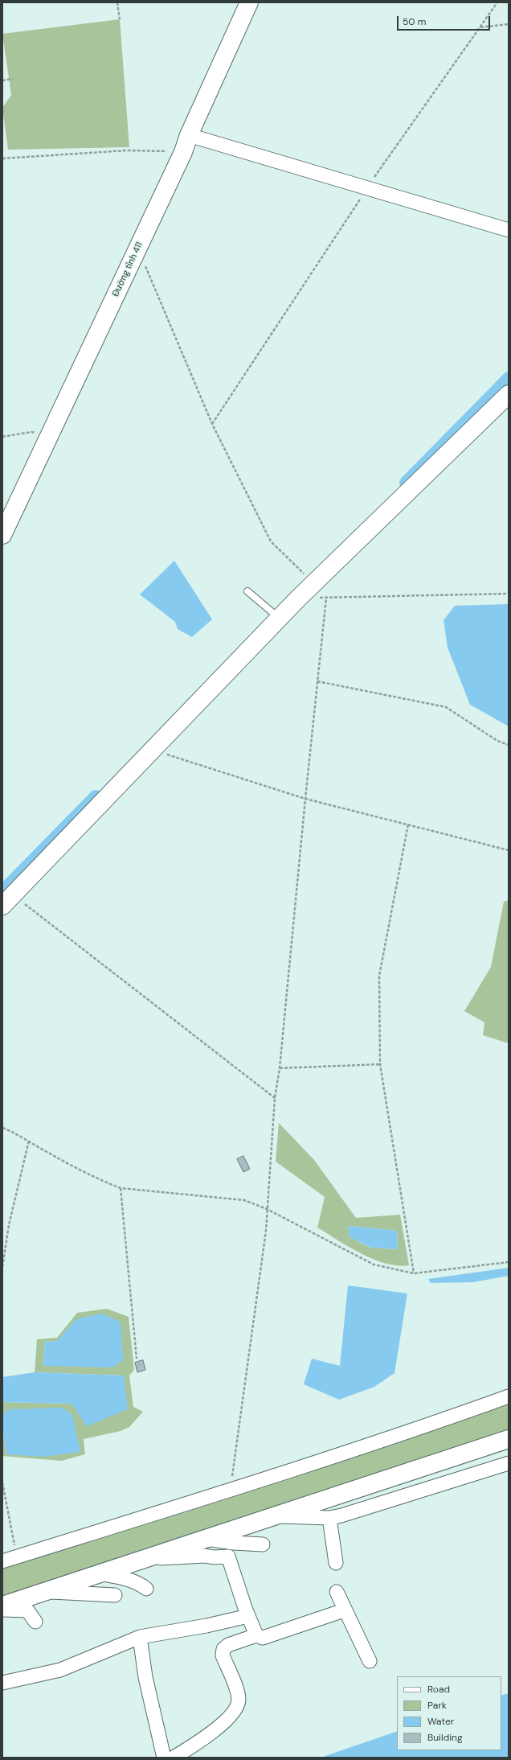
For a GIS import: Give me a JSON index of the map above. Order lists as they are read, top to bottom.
{
  "streets": {
    "main road": ["Đường tỉnh 411"]
  },
  "legend": [
    "Road",
    "Park",
    "Water",
    "Building"
  ],
  "scale_bar": "50 m"
}
